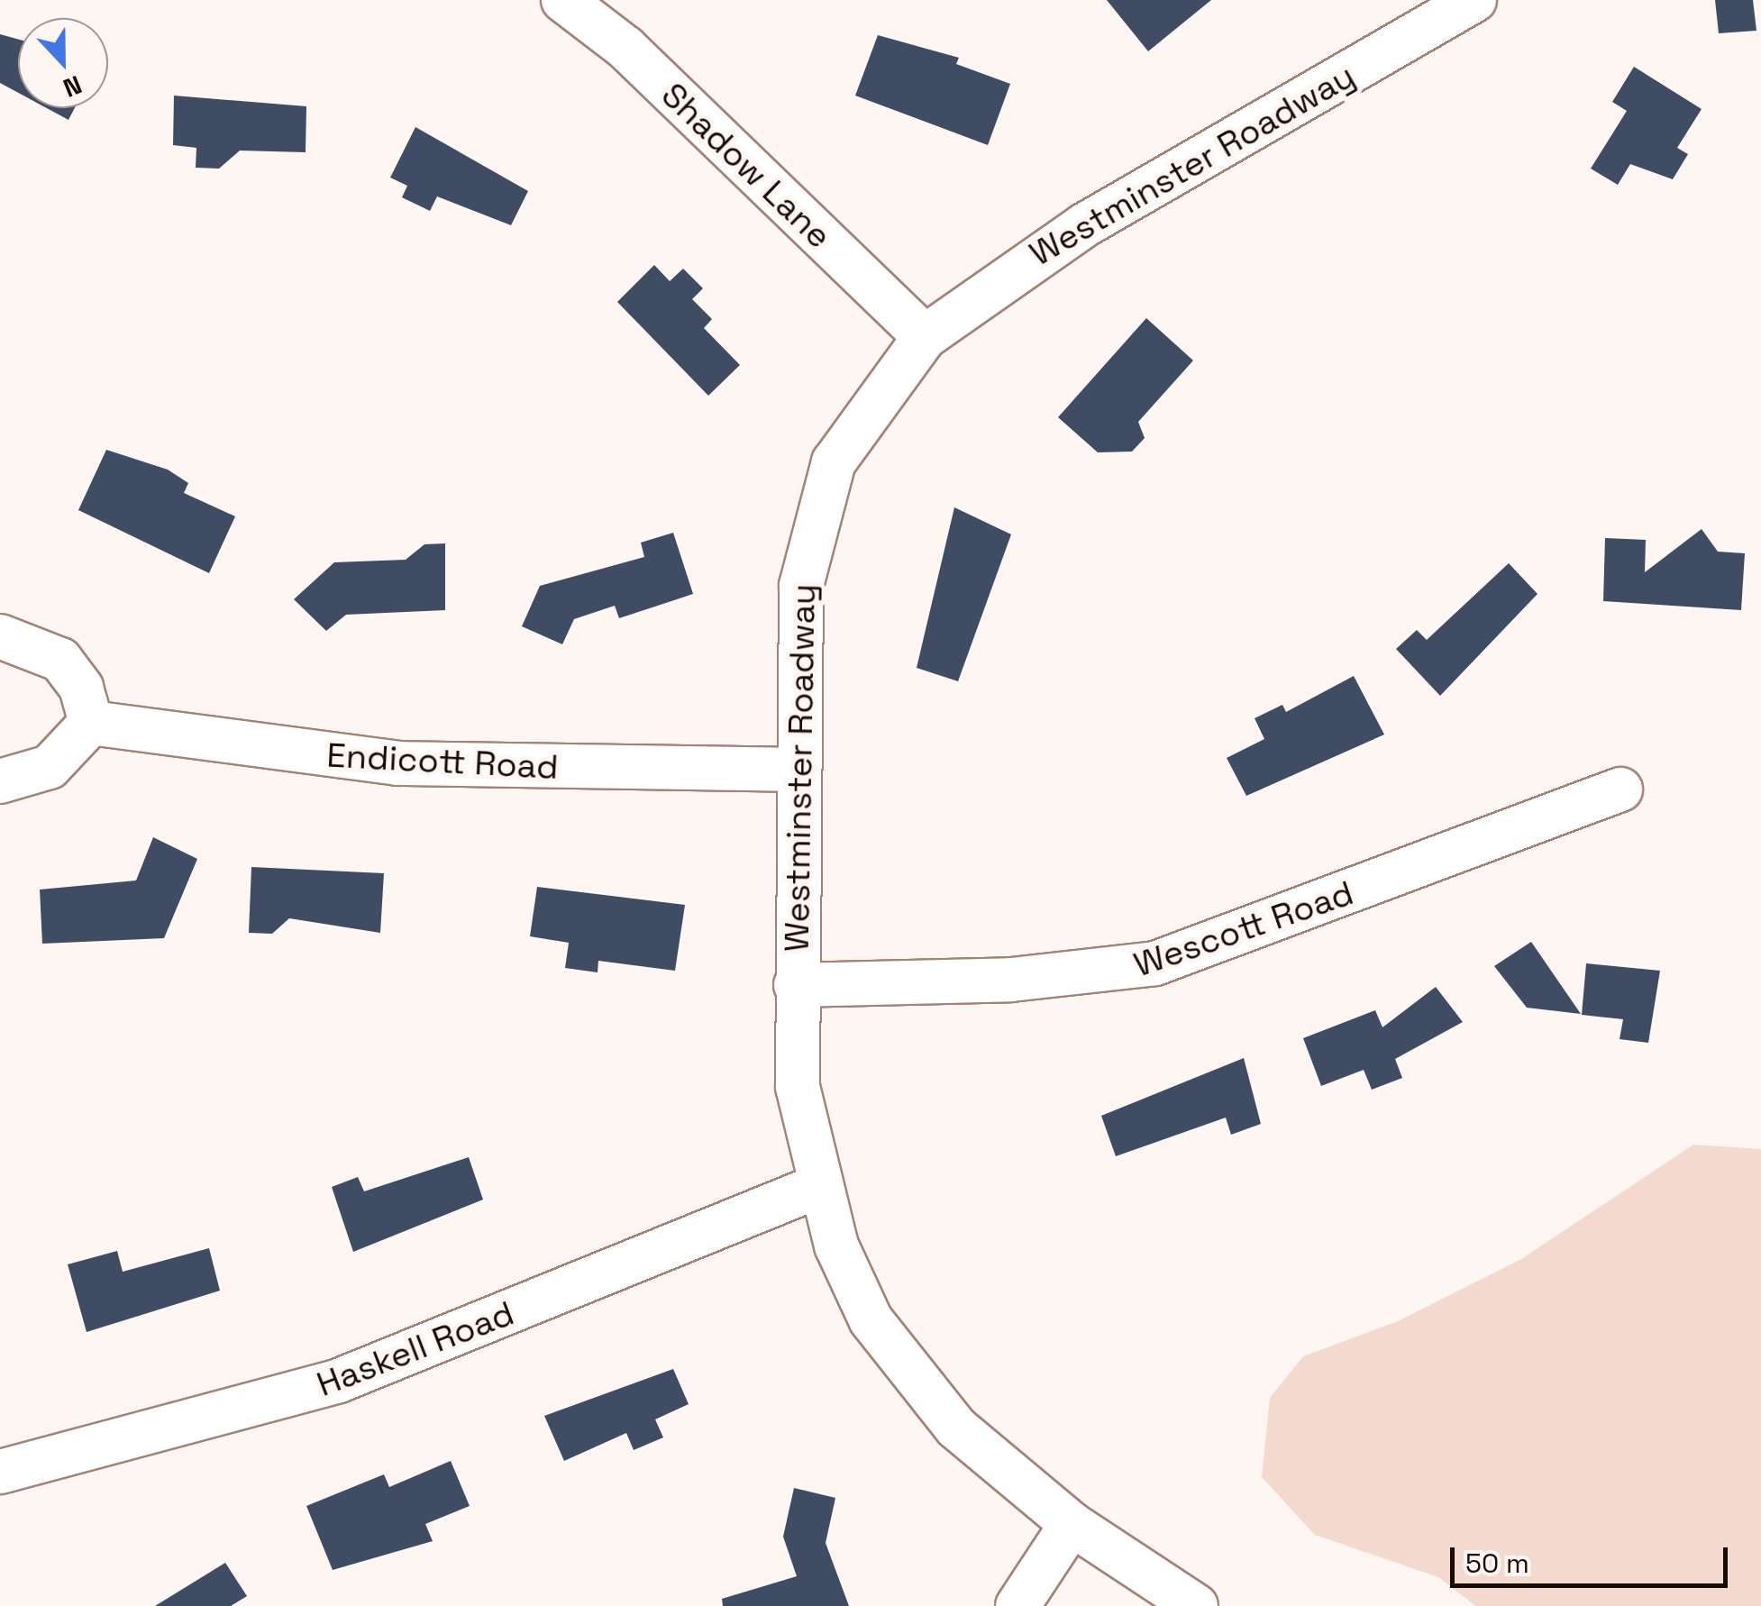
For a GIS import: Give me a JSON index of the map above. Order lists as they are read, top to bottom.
{
  "streets": {
    "street": [
      "Westminster Roadway",
      "Shadow Lane",
      "Endicott Road",
      "Wescott Road",
      "Haskell Road"
    ]
  },
  "crossings": [
    ["Westminster Roadway", "Shadow Lane"],
    ["Westminster Roadway", "Endicott Road"],
    ["Westminster Roadway", "Wescott Road"],
    ["Westminster Roadway", "Haskell Road"]
  ],
  "scale_bar": "50 m",
  "north": "bottom"
}
